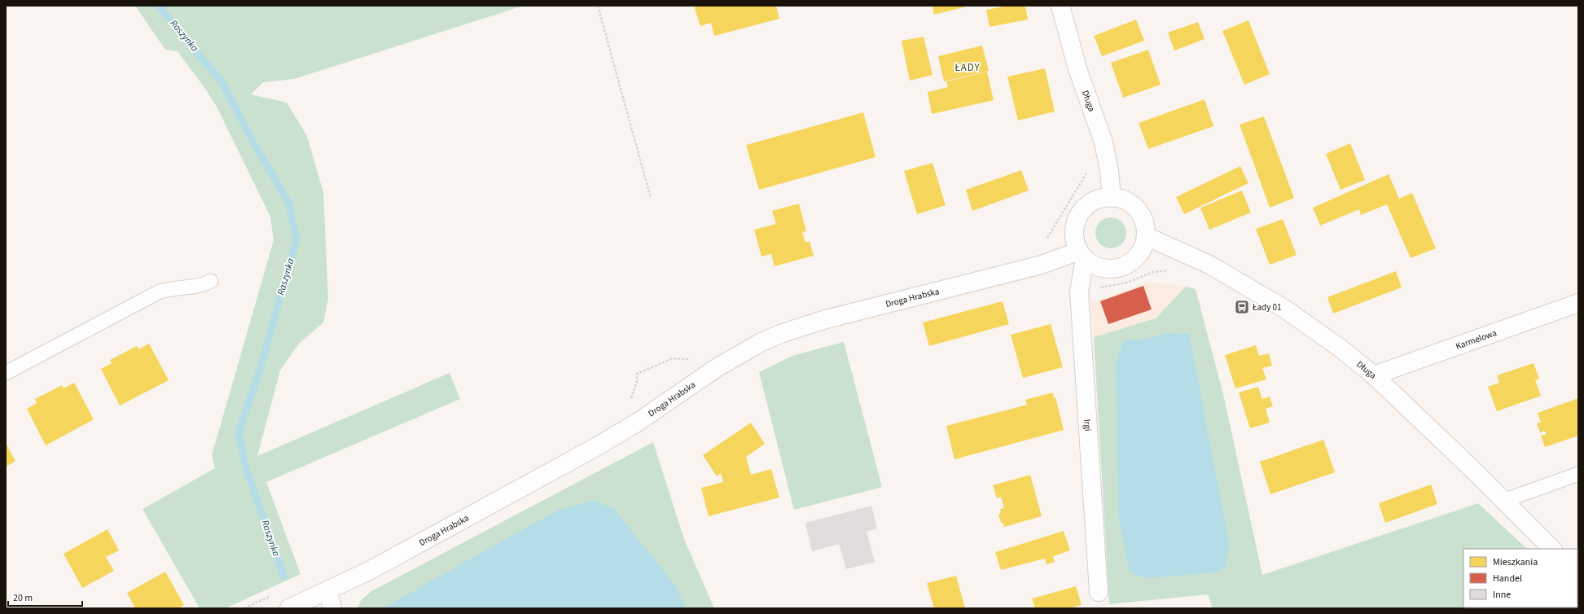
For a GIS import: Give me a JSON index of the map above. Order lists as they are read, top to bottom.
{
  "streets": {
    "street": [
      "Długa",
      "Droga Hrabska",
      "Karmelowa",
      "Irgi"
    ]
  },
  "crossings": [
    ["Długa", "Droga Hrabska"],
    ["Długa", "Karmelowa"],
    ["Długa", "Irgi"],
    ["Droga Hrabska", "Irgi"]
  ],
  "districts": ["ŁADY"],
  "water": ["Raszynka"],
  "places": {
    "bus stop": ["Łady 01"]
  },
  "legend": ["Mieszkania", "Handel", "Inne"],
  "scale_bar": "20 m"
}
